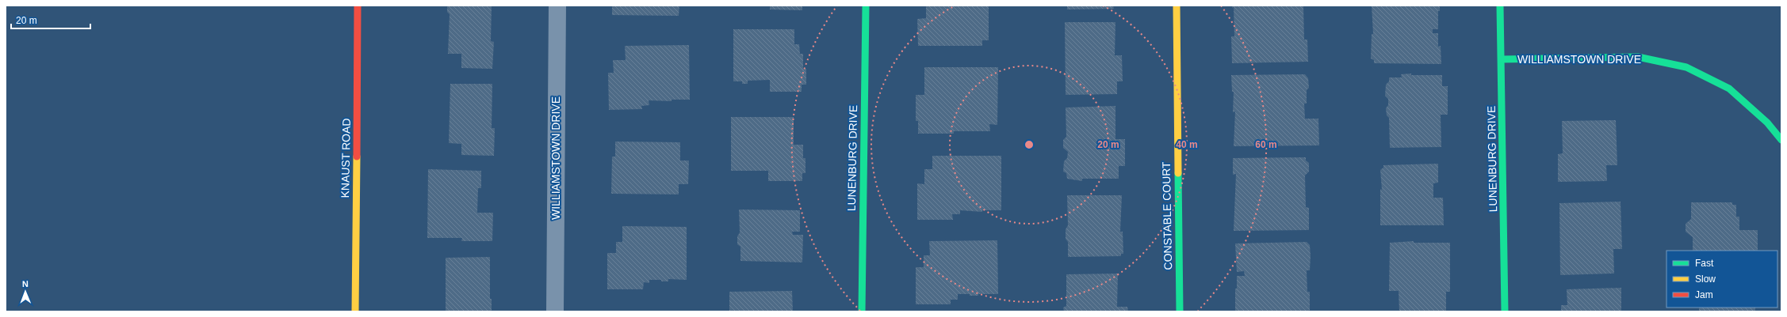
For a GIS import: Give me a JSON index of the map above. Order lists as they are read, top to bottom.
{
  "streets": {
    "street": [
      "WILLIAMSTOWN DRIVE",
      "KNAUST ROAD",
      "LUNENBURG DRIVE",
      "CONSTABLE COURT"
    ]
  },
  "crossings": [
    ["WILLIAMSTOWN DRIVE", "LUNENBURG DRIVE"]
  ],
  "legend": ["Fast", "Slow", "Jam"],
  "scale_bar": "20 m",
  "north": "top",
  "rings": ["20 m", "40 m", "60 m"]
}
